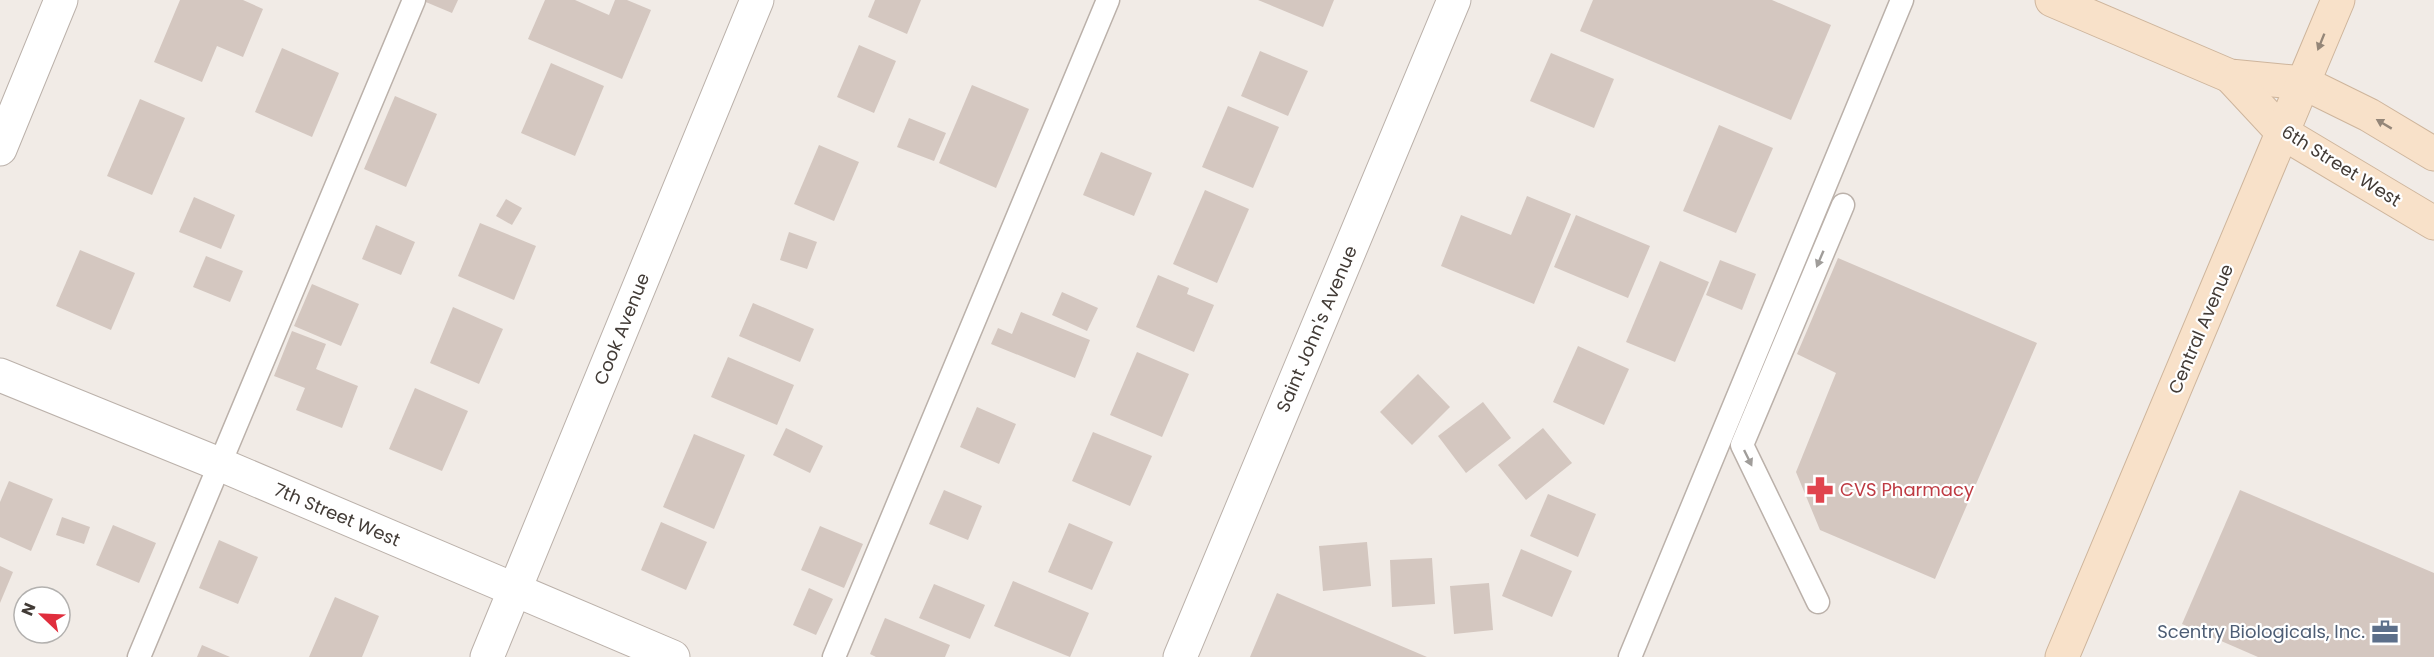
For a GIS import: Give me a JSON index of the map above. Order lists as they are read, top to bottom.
{
  "streets": {
    "main road": ["6th Street West", "Central Avenue"],
    "street": ["Cook Avenue", "Saint John's Avenue", "7th Street West"]
  },
  "crossings": [
    ["6th Street West", "Central Avenue"],
    ["Cook Avenue", "7th Street West"]
  ],
  "places": {
    "pharmacy": ["CVS Pharmacy"],
    "office": ["Scentry Biologicals, Inc."]
  },
  "north": "top left"
}
